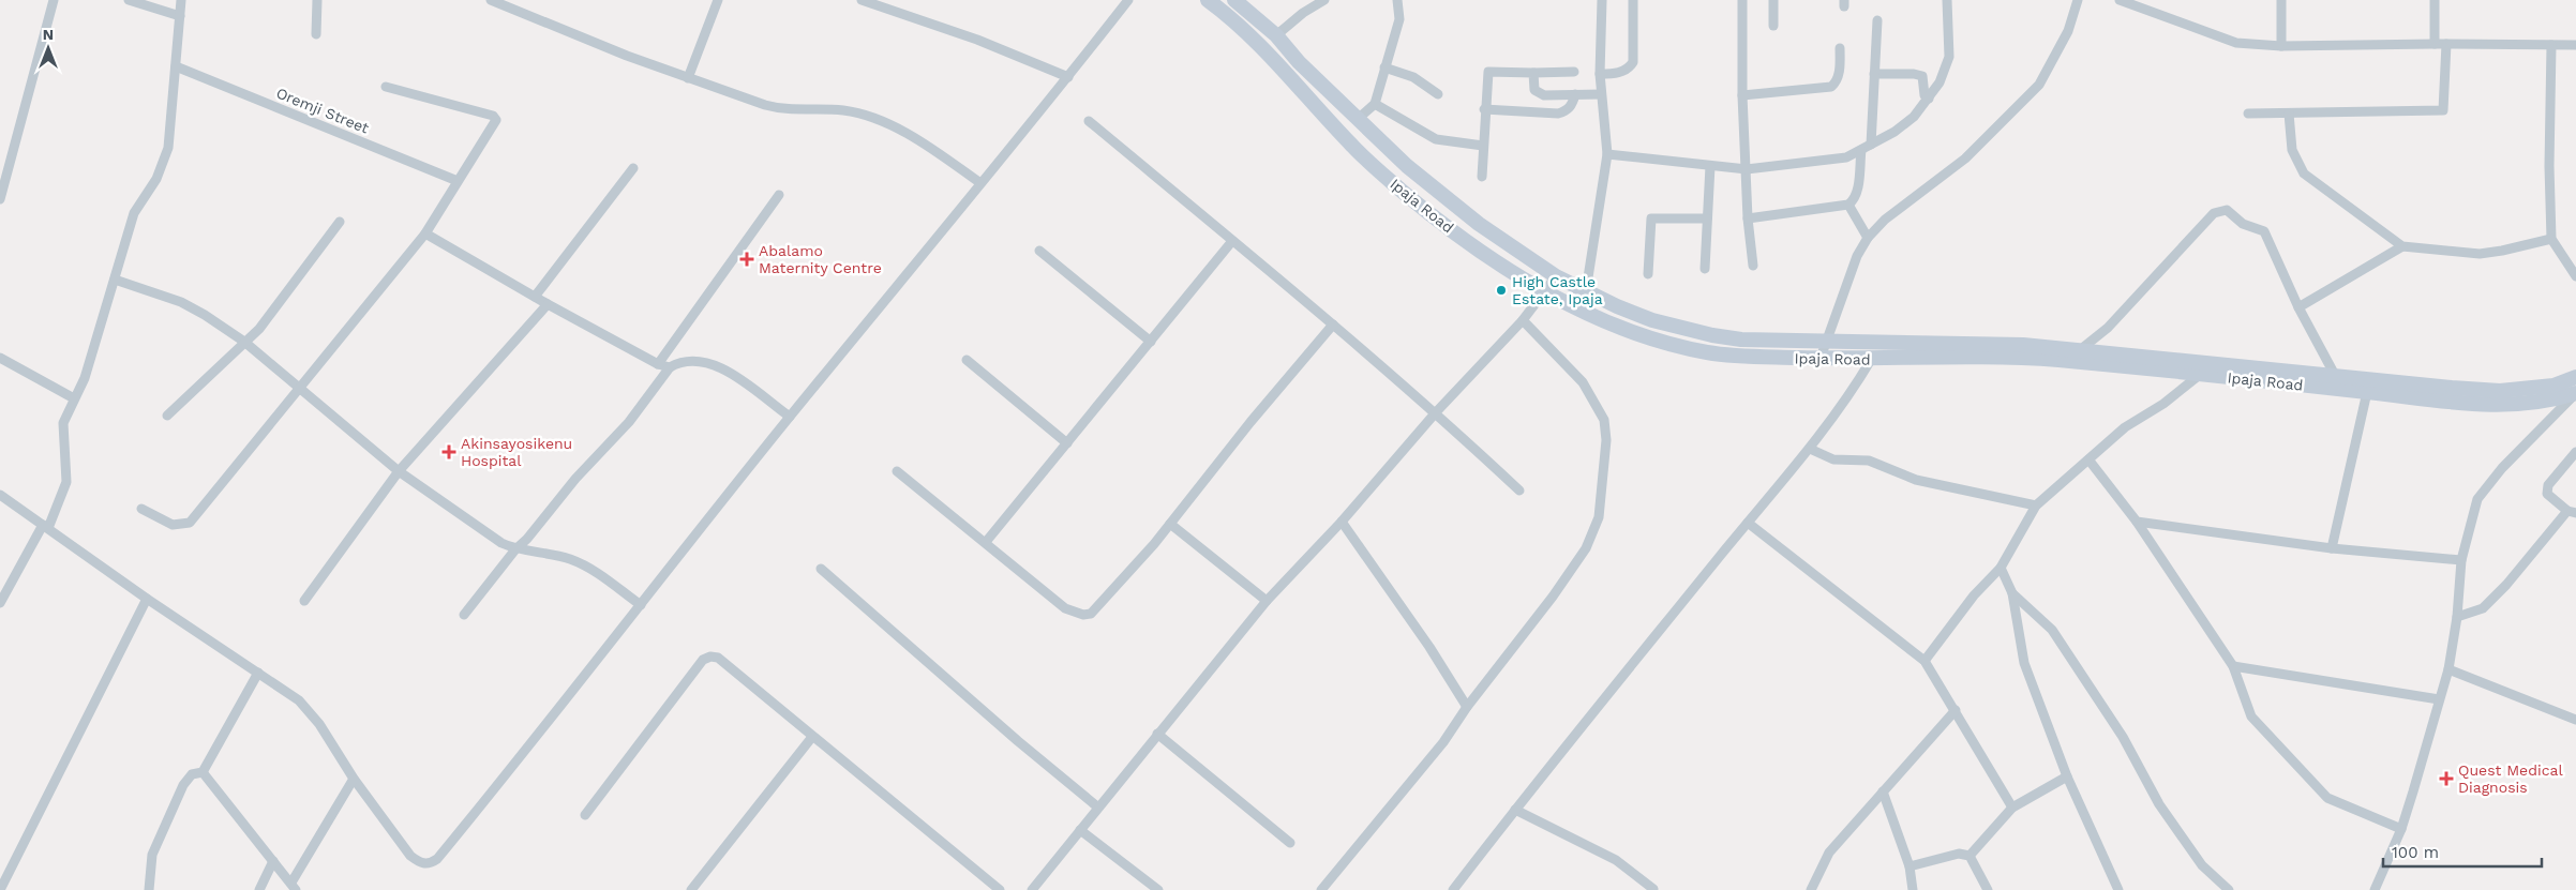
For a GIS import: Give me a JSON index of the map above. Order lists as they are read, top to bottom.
{
  "streets": {
    "main road": ["Ipaja Road"],
    "street": ["Oremji Street"]
  },
  "places": {
    "health": ["Abalamo Maternity Centre", "Akinsayosikenu Hospital", "Quest Medical Diagnosis"],
    "other": ["High Castle Estate, Ipaja"]
  },
  "scale_bar": "100 m",
  "north": "top"
}
